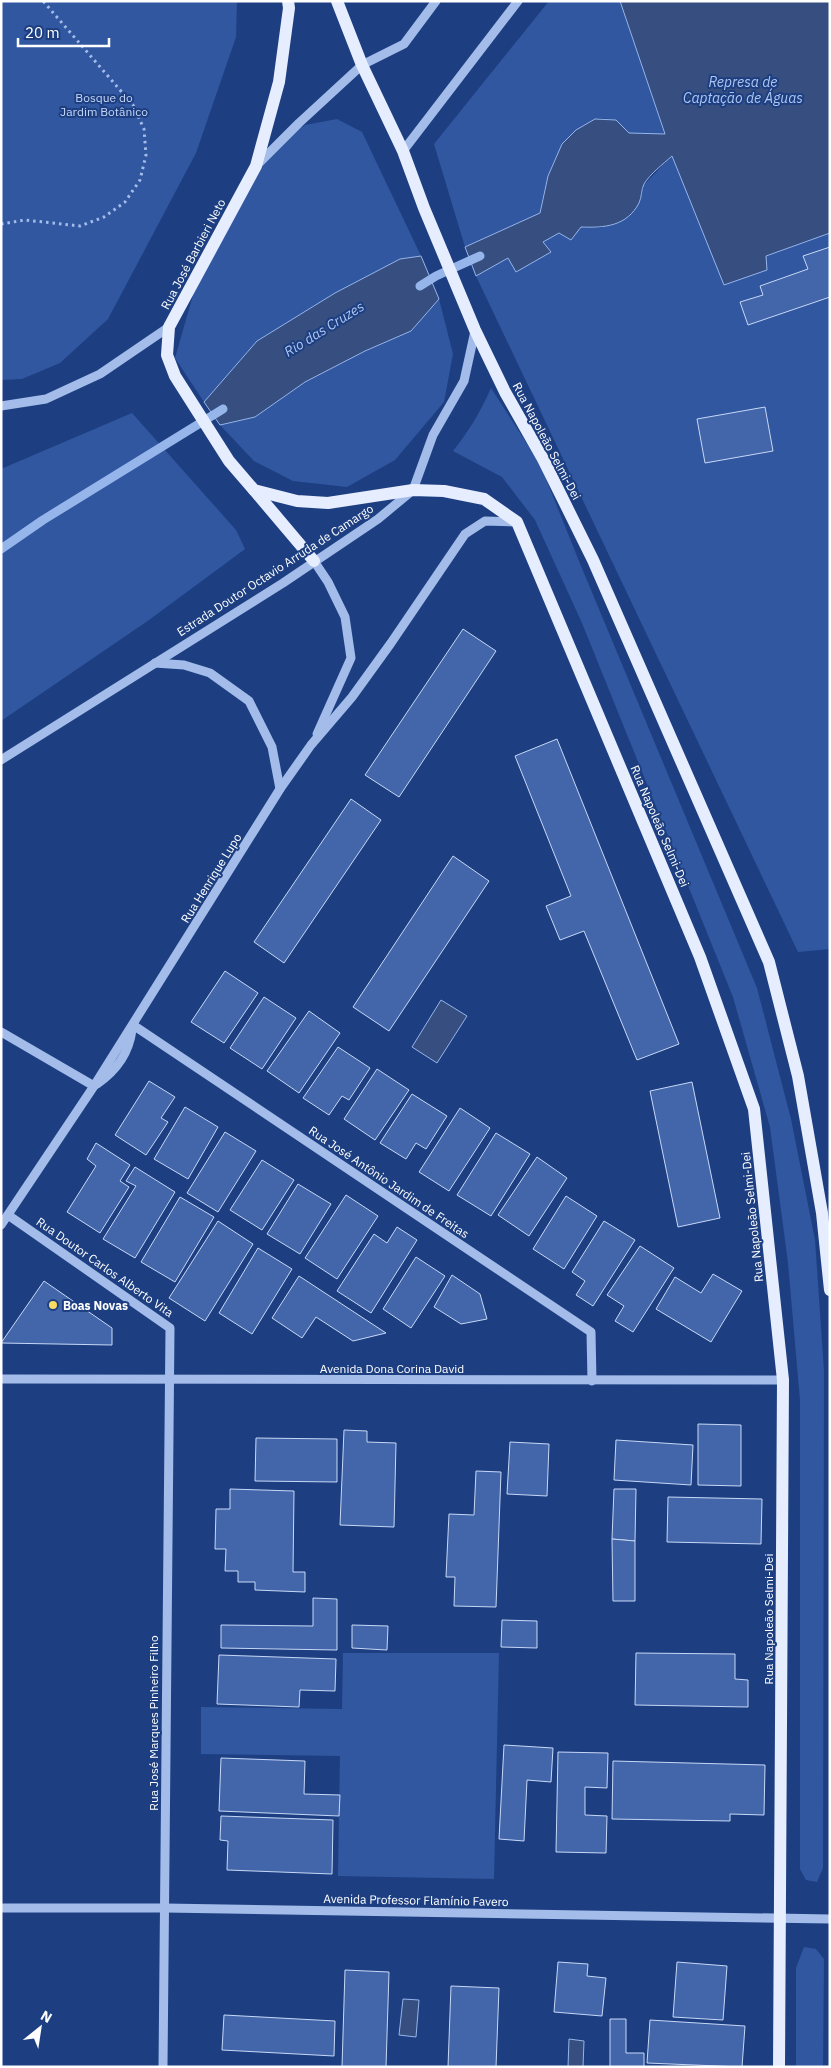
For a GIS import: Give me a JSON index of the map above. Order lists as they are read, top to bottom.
{
  "streets": {
    "main road": ["Rua José Barbieri Neto", "Rua Napoleão Selmi-Dei"],
    "street": [
      "Estrada Doutor Octavio Arruda de Camargo",
      "Rua Henrique Lupo",
      "Rua José Antônio Jardim de Freitas",
      "Rua Doutor Carlos Alberto Vita",
      "Avenida Dona Corina David",
      "Rua José Marques Pinheiro Filho",
      "Avenida Professor Flamínio Favero"
    ]
  },
  "crossings": [
    ["Rua José Barbieri Neto", "Estrada Doutor Octavio Arruda de Camargo"],
    ["Rua José Barbieri Neto", "Rua Henrique Lupo"],
    ["Rua Napoleão Selmi-Dei", "Rua Henrique Lupo"],
    ["Rua Napoleão Selmi-Dei", "Avenida Dona Corina David"],
    ["Rua Napoleão Selmi-Dei", "Avenida Professor Flamínio Favero"],
    ["Estrada Doutor Octavio Arruda de Camargo", "Rua Henrique Lupo"],
    ["Rua Henrique Lupo", "Rua José Antônio Jardim de Freitas"],
    ["Rua Henrique Lupo", "Rua Doutor Carlos Alberto Vita"],
    ["Rua José Antônio Jardim de Freitas", "Avenida Dona Corina David"],
    ["Rua Doutor Carlos Alberto Vita", "Avenida Dona Corina David"],
    ["Rua Doutor Carlos Alberto Vita", "Rua José Marques Pinheiro Filho"],
    ["Avenida Dona Corina David", "Rua José Marques Pinheiro Filho"],
    ["Rua José Marques Pinheiro Filho", "Avenida Professor Flamínio Favero"]
  ],
  "water": ["Represa de Captação de Águas", "Rio das Cruzes"],
  "parks": ["Bosque do Jardim Botânico"],
  "places": ["Boas Novas"],
  "scale_bar": "20 m",
  "north": "top right"
}
